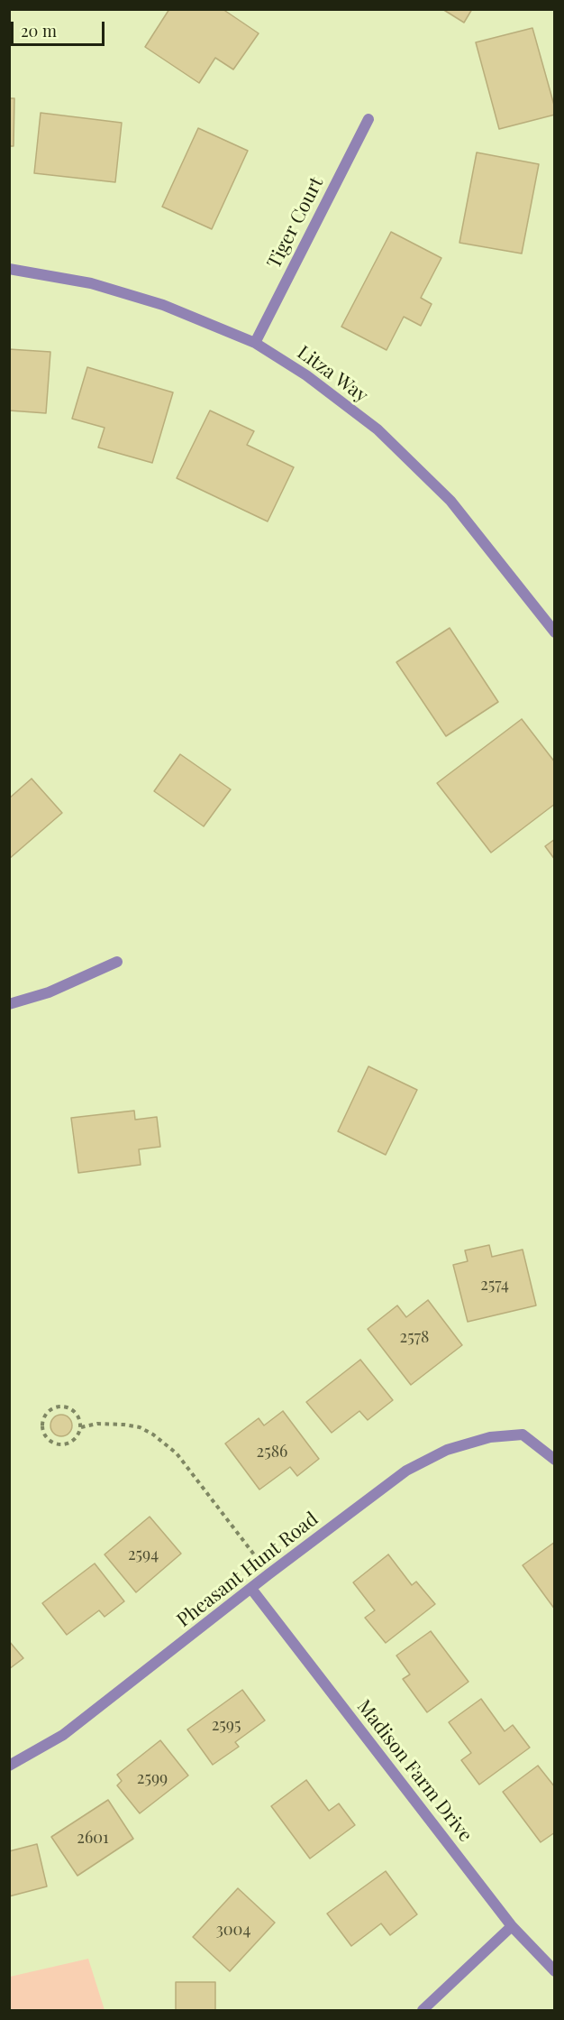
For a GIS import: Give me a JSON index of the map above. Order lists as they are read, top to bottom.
{
  "streets": {
    "street": [
      "Tiger Court",
      "Litza Way",
      "Pheasant Hunt Road",
      "Madison Farm Drive"
    ]
  },
  "crossings": [
    ["Tiger Court", "Litza Way"],
    ["Pheasant Hunt Road", "Madison Farm Drive"]
  ],
  "house_numbers": [
    "2574",
    "2578",
    "2586",
    "2594",
    "2595",
    "2599",
    "2601",
    "3004"
  ],
  "scale_bar": "20 m"
}
